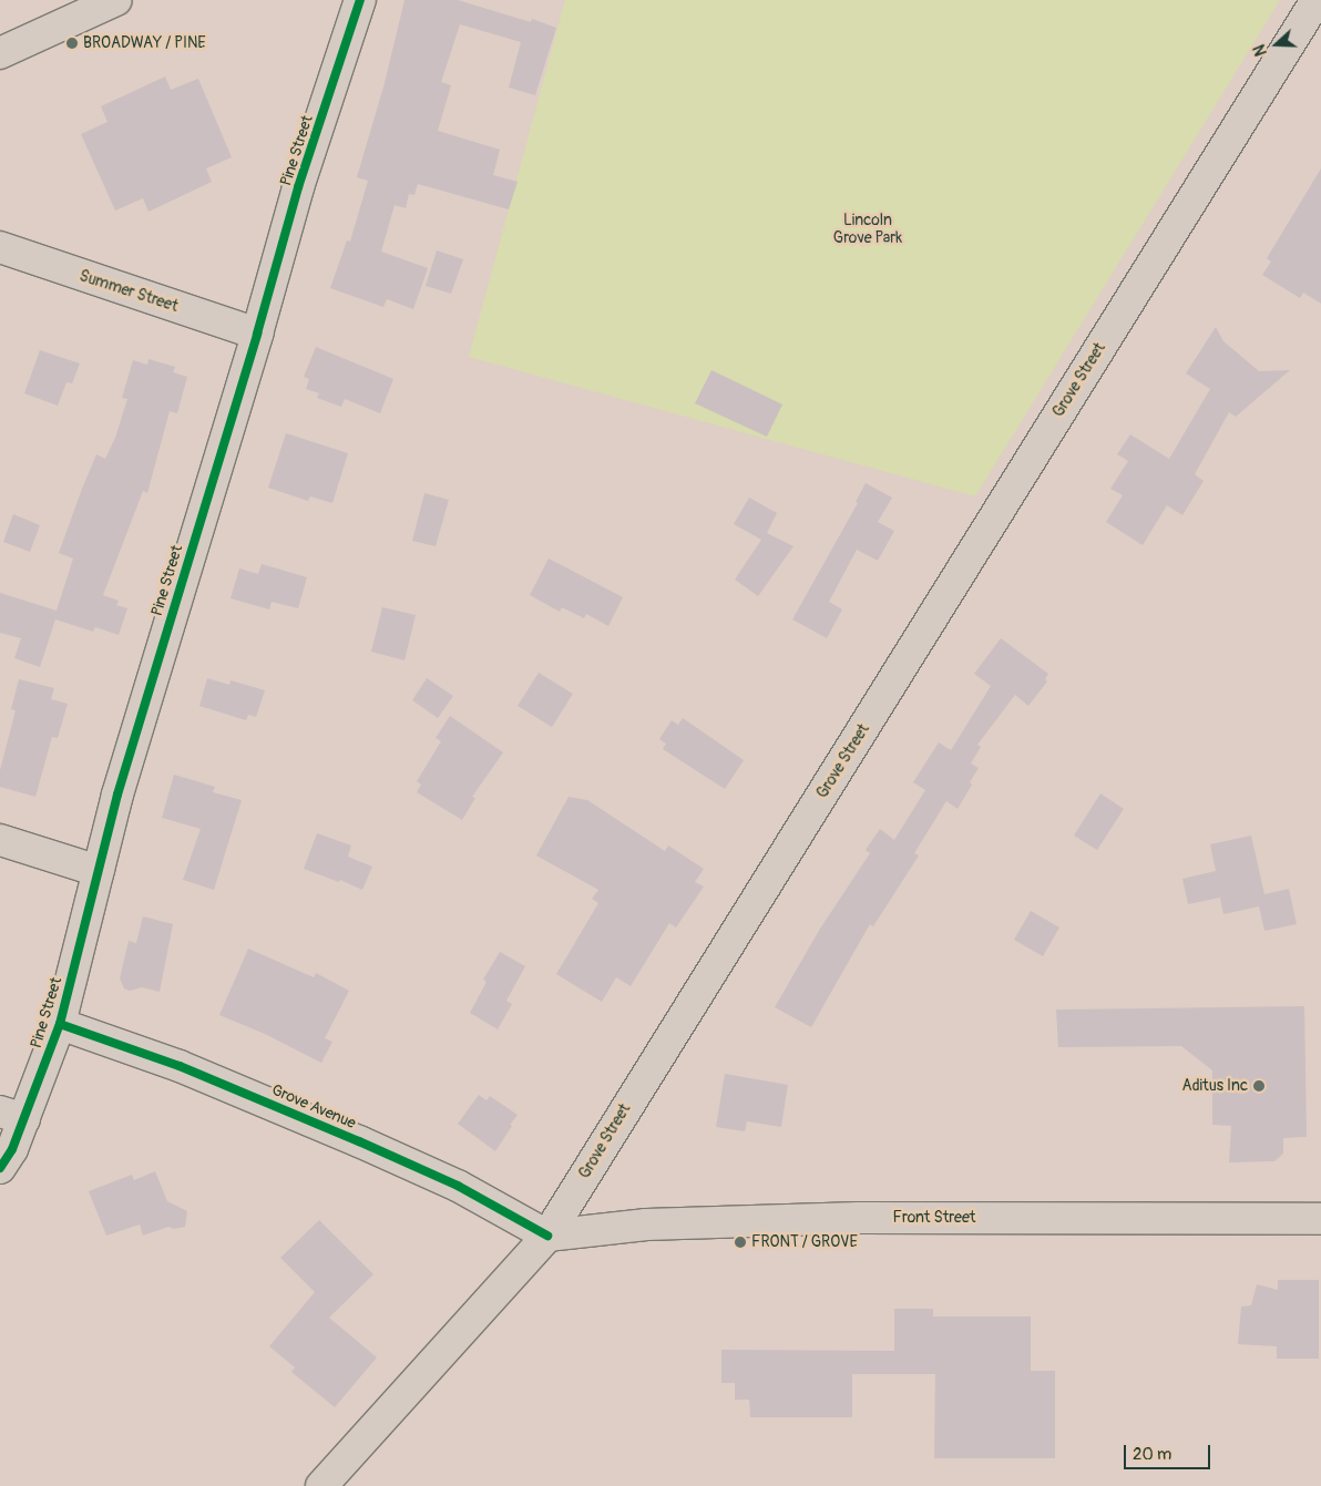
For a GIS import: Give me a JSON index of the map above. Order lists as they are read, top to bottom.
{
  "streets": {
    "main road": [
      "Pine Street",
      "Summer Street",
      "Grove Street",
      "Grove Avenue",
      "Front Street"
    ]
  },
  "crossings": [
    ["Pine Street", "Summer Street"],
    ["Pine Street", "Grove Avenue"],
    ["Grove Street", "Grove Avenue"],
    ["Grove Street", "Front Street"],
    ["Grove Avenue", "Front Street"]
  ],
  "parks": ["Lincoln Grove Park"],
  "places": ["BROADWAY / PINE", "Aditus Inc", "FRONT / GROVE"],
  "scale_bar": "20 m",
  "north": "left"
}
